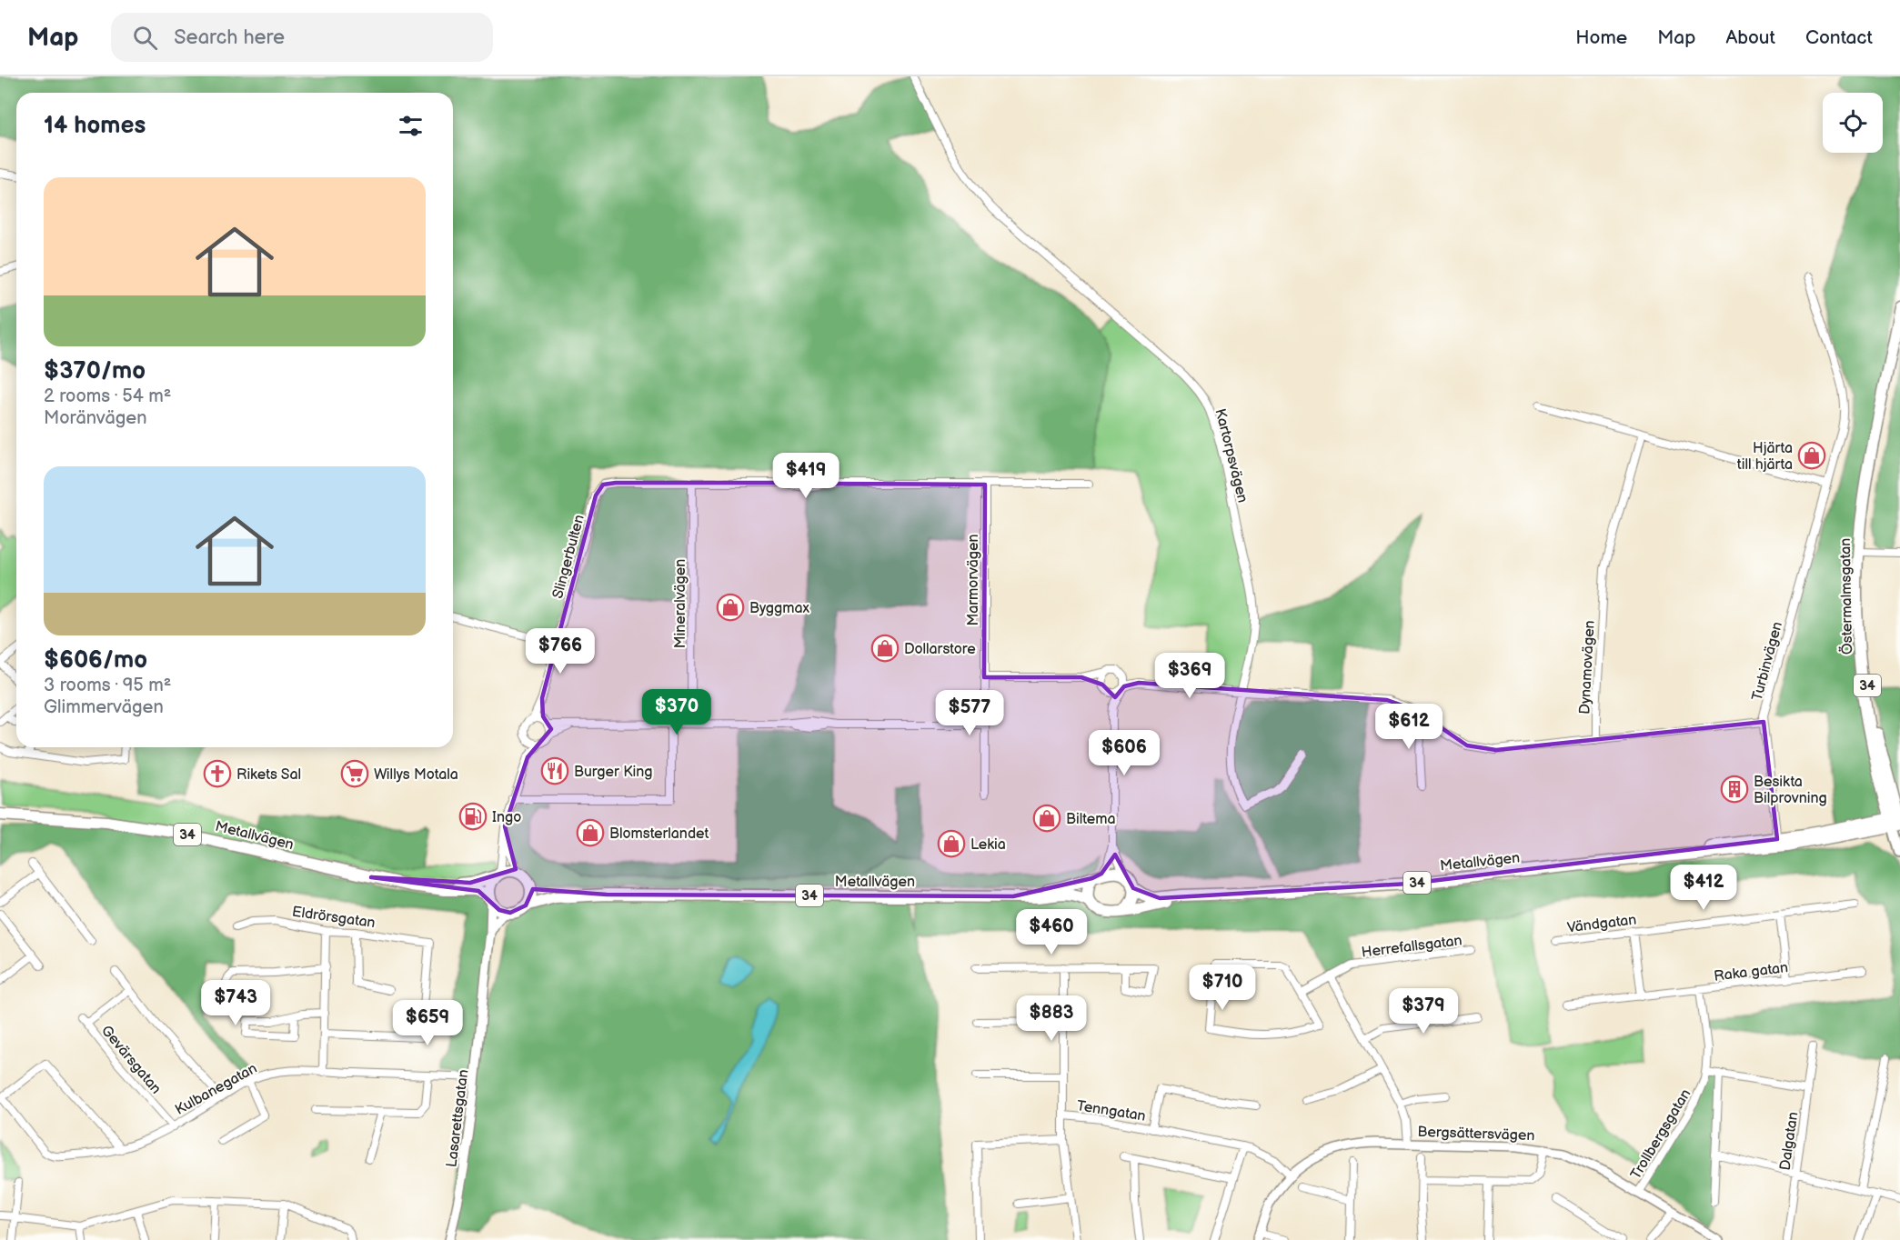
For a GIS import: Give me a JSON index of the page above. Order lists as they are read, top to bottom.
{
  "streets": {
    "main road": ["Östermalmsgatan", "34", "Metallvägen"],
    "street": [
      "Kartorpsvägen",
      "Slingerbulten",
      "Marmorvägen",
      "Mineralvägen",
      "Turbinvägen",
      "Dynamovägen",
      "Eldrörsgatan",
      "Vändgatan",
      "Herrefallsgatan",
      "Raka gatan",
      "Gevärsgatan",
      "Kulbanegatan",
      "Tenngatan",
      "Lasarettsgatan",
      "Bergsättersvägen",
      "Trollbergsgatan",
      "Dalgatan"
    ]
  },
  "crossings": [
    ["Slingerbulten", "Mineralvägen"],
    ["Östermalmsgatan", "Metallvägen"],
    ["Turbinvägen", "Metallvägen"],
    ["34", "Metallvägen"],
    ["34", "Lasarettsgatan"],
    ["Metallvägen", "Lasarettsgatan"],
    ["Raka gatan", "Trollbergsgatan"],
    ["Gevärsgatan", "Kulbanegatan"],
    ["Kulbanegatan", "Lasarettsgatan"],
    ["Tenngatan", "Bergsättersvägen"],
    ["Bergsättersvägen", "Trollbergsgatan"]
  ],
  "places": {
    "shop": [
      "Hjärta till hjärta",
      "Byggmax",
      "Dollarstore",
      "Biltema",
      "Blomsterlandet",
      "Lekia"
    ],
    "restaurant": ["Burger King"],
    "church": ["Rikets Sal"],
    "supermarket": ["Willys Motala"],
    "building": ["Besikta Bilprovning"],
    "fuel station": ["Ingo"]
  },
  "page": {
    "header": "Map",
    "search": "Search here",
    "nav": [
      "Home",
      "Map",
      "About",
      "Contact"
    ],
    "heading": "14 homes",
    "list": [
      {
        "name": "$370/mo",
        "note": "2 rooms · 54 m² · Moränvägen"
      },
      {
        "name": "$606/mo",
        "note": "3 rooms · 95 m² · Glimmervägen"
      }
    ],
    "price": [
      "$419",
      "$766",
      "$369",
      "$370",
      "$577",
      "$612",
      "$606",
      "$412",
      "$460",
      "$710",
      "$743",
      "$379",
      "$883",
      "$659"
    ]
  }
}
